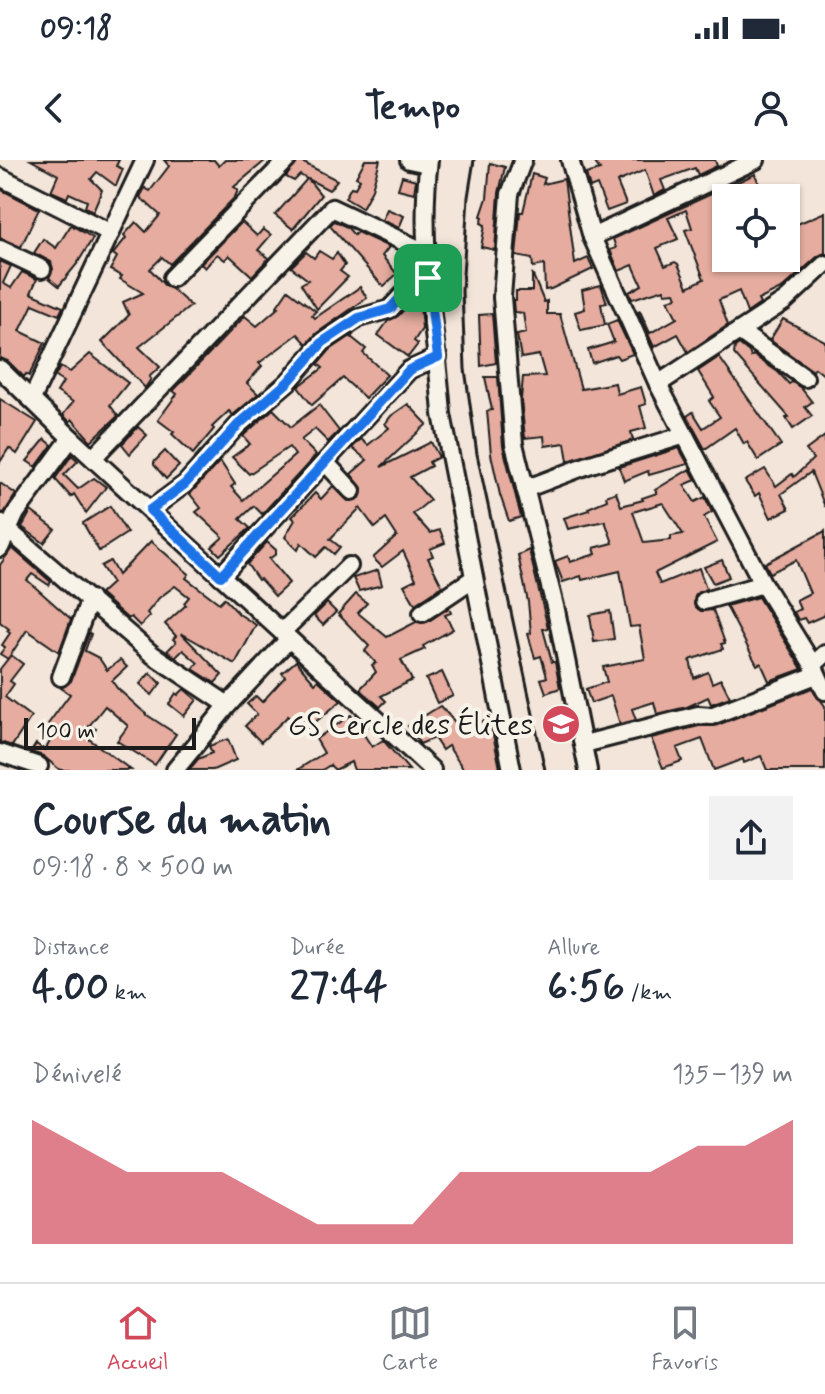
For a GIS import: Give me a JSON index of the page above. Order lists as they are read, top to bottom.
{
  "places": {
    "school or university": ["GS Cercle des Élites"]
  },
  "scale_bar": "100 m",
  "page": {
    "status": "09:18",
    "header": "Tempo",
    "scale": "100 m",
    "heading": ["Course du matin", "09:18 · 8 × 500 m"],
    "stats": [
      ["Distance", "4.00 km"],
      ["Durée", "27:44"],
      ["Allure", "6:56 /km"]
    ],
    "chart": ["Dénivelé", "135–139 m"],
    "tabs": ["Accueil", "Carte", "Favoris"]
  }
}
